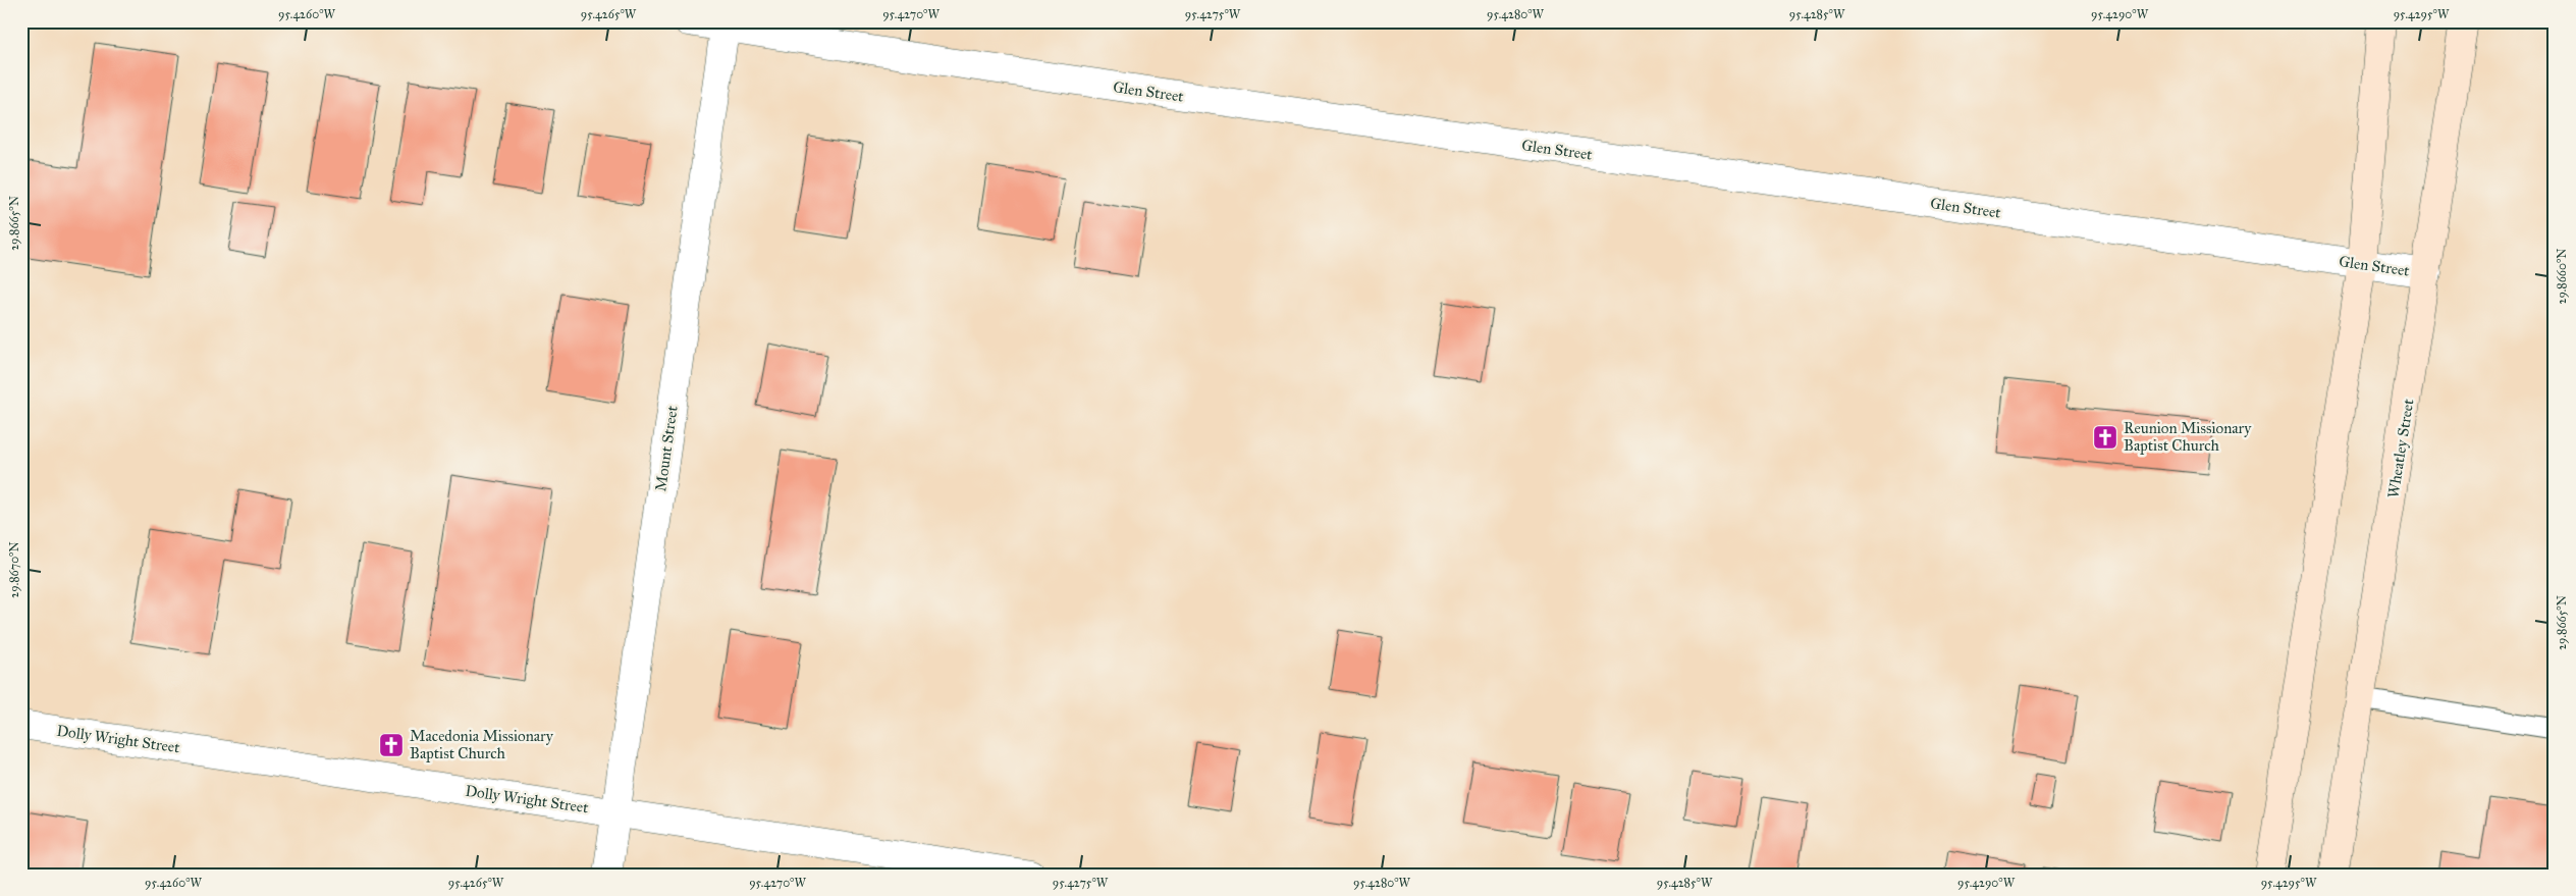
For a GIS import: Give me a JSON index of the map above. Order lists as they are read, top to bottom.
{
  "streets": {
    "main road": ["Wheatley Street"],
    "street": ["Glen Street", "Mount Street", "Dolly Wright Street"]
  },
  "crossings": [
    ["Glen Street", "Mount Street"],
    ["Glen Street", "Wheatley Street"],
    ["Mount Street", "Dolly Wright Street"]
  ],
  "places": {
    "church": ["Reunion Missionary Baptist Church", "Macedonia Missionary Baptist Church"]
  },
  "coordinates": [
    "95.4260°W",
    "95.4265°W",
    "95.4270°W",
    "95.4275°W",
    "95.4280°W",
    "95.4285°W",
    "95.4290°W",
    "95.4295°W",
    "29.8665°N",
    "29.8660°N",
    "29.8670°N"
  ]
}
